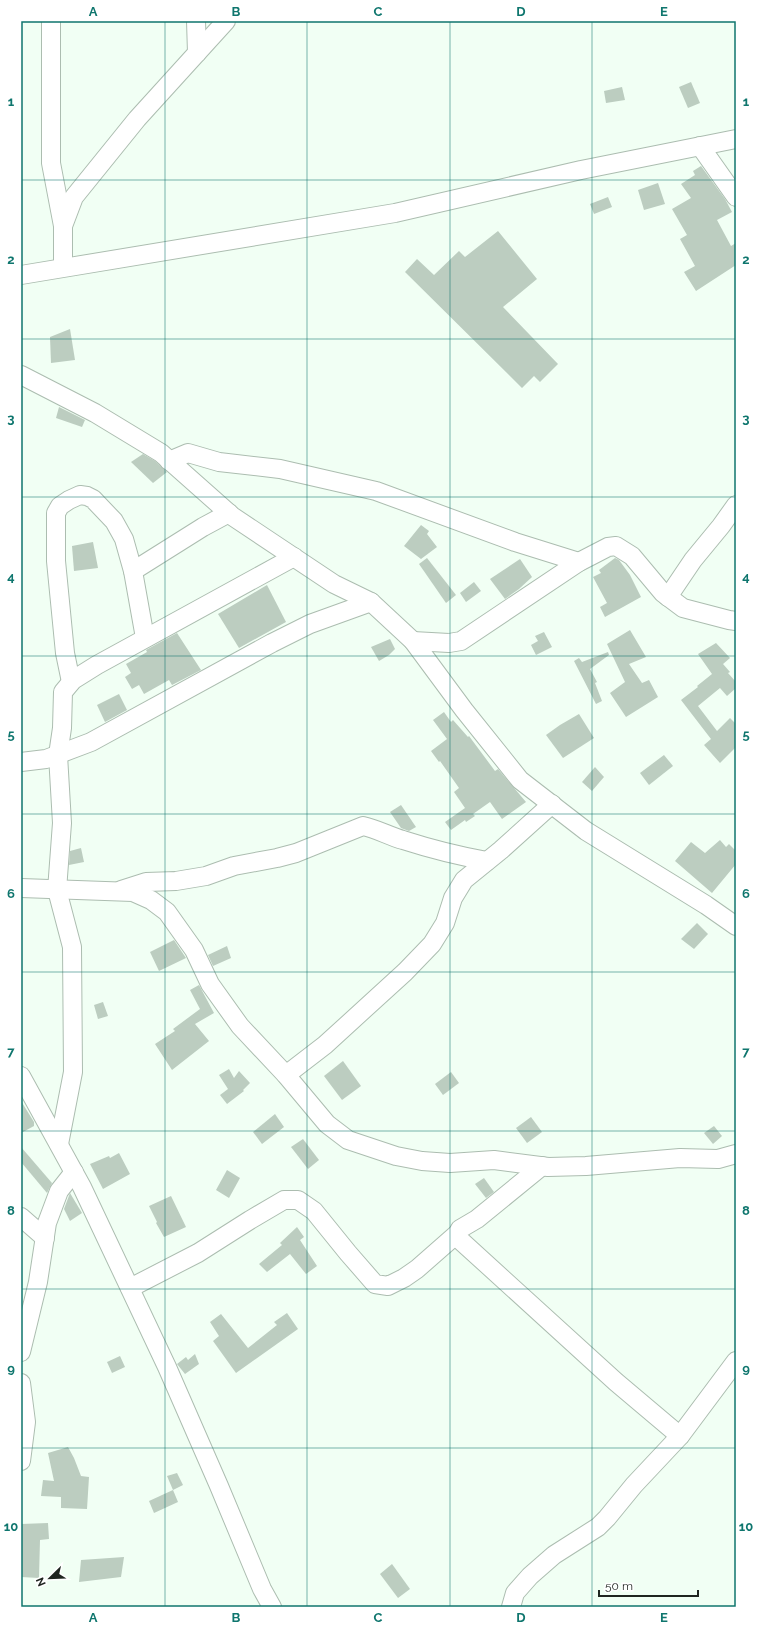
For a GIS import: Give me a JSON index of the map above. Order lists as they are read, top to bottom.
{
  "scale_bar": "50 m",
  "north": "bottom left",
  "grid": {
    "columns": [
      "A",
      "B",
      "C",
      "D",
      "E"
    ],
    "rows": [
      "1",
      "2",
      "3",
      "4",
      "5",
      "6",
      "7",
      "8",
      "9",
      "10"
    ]
  }
}
